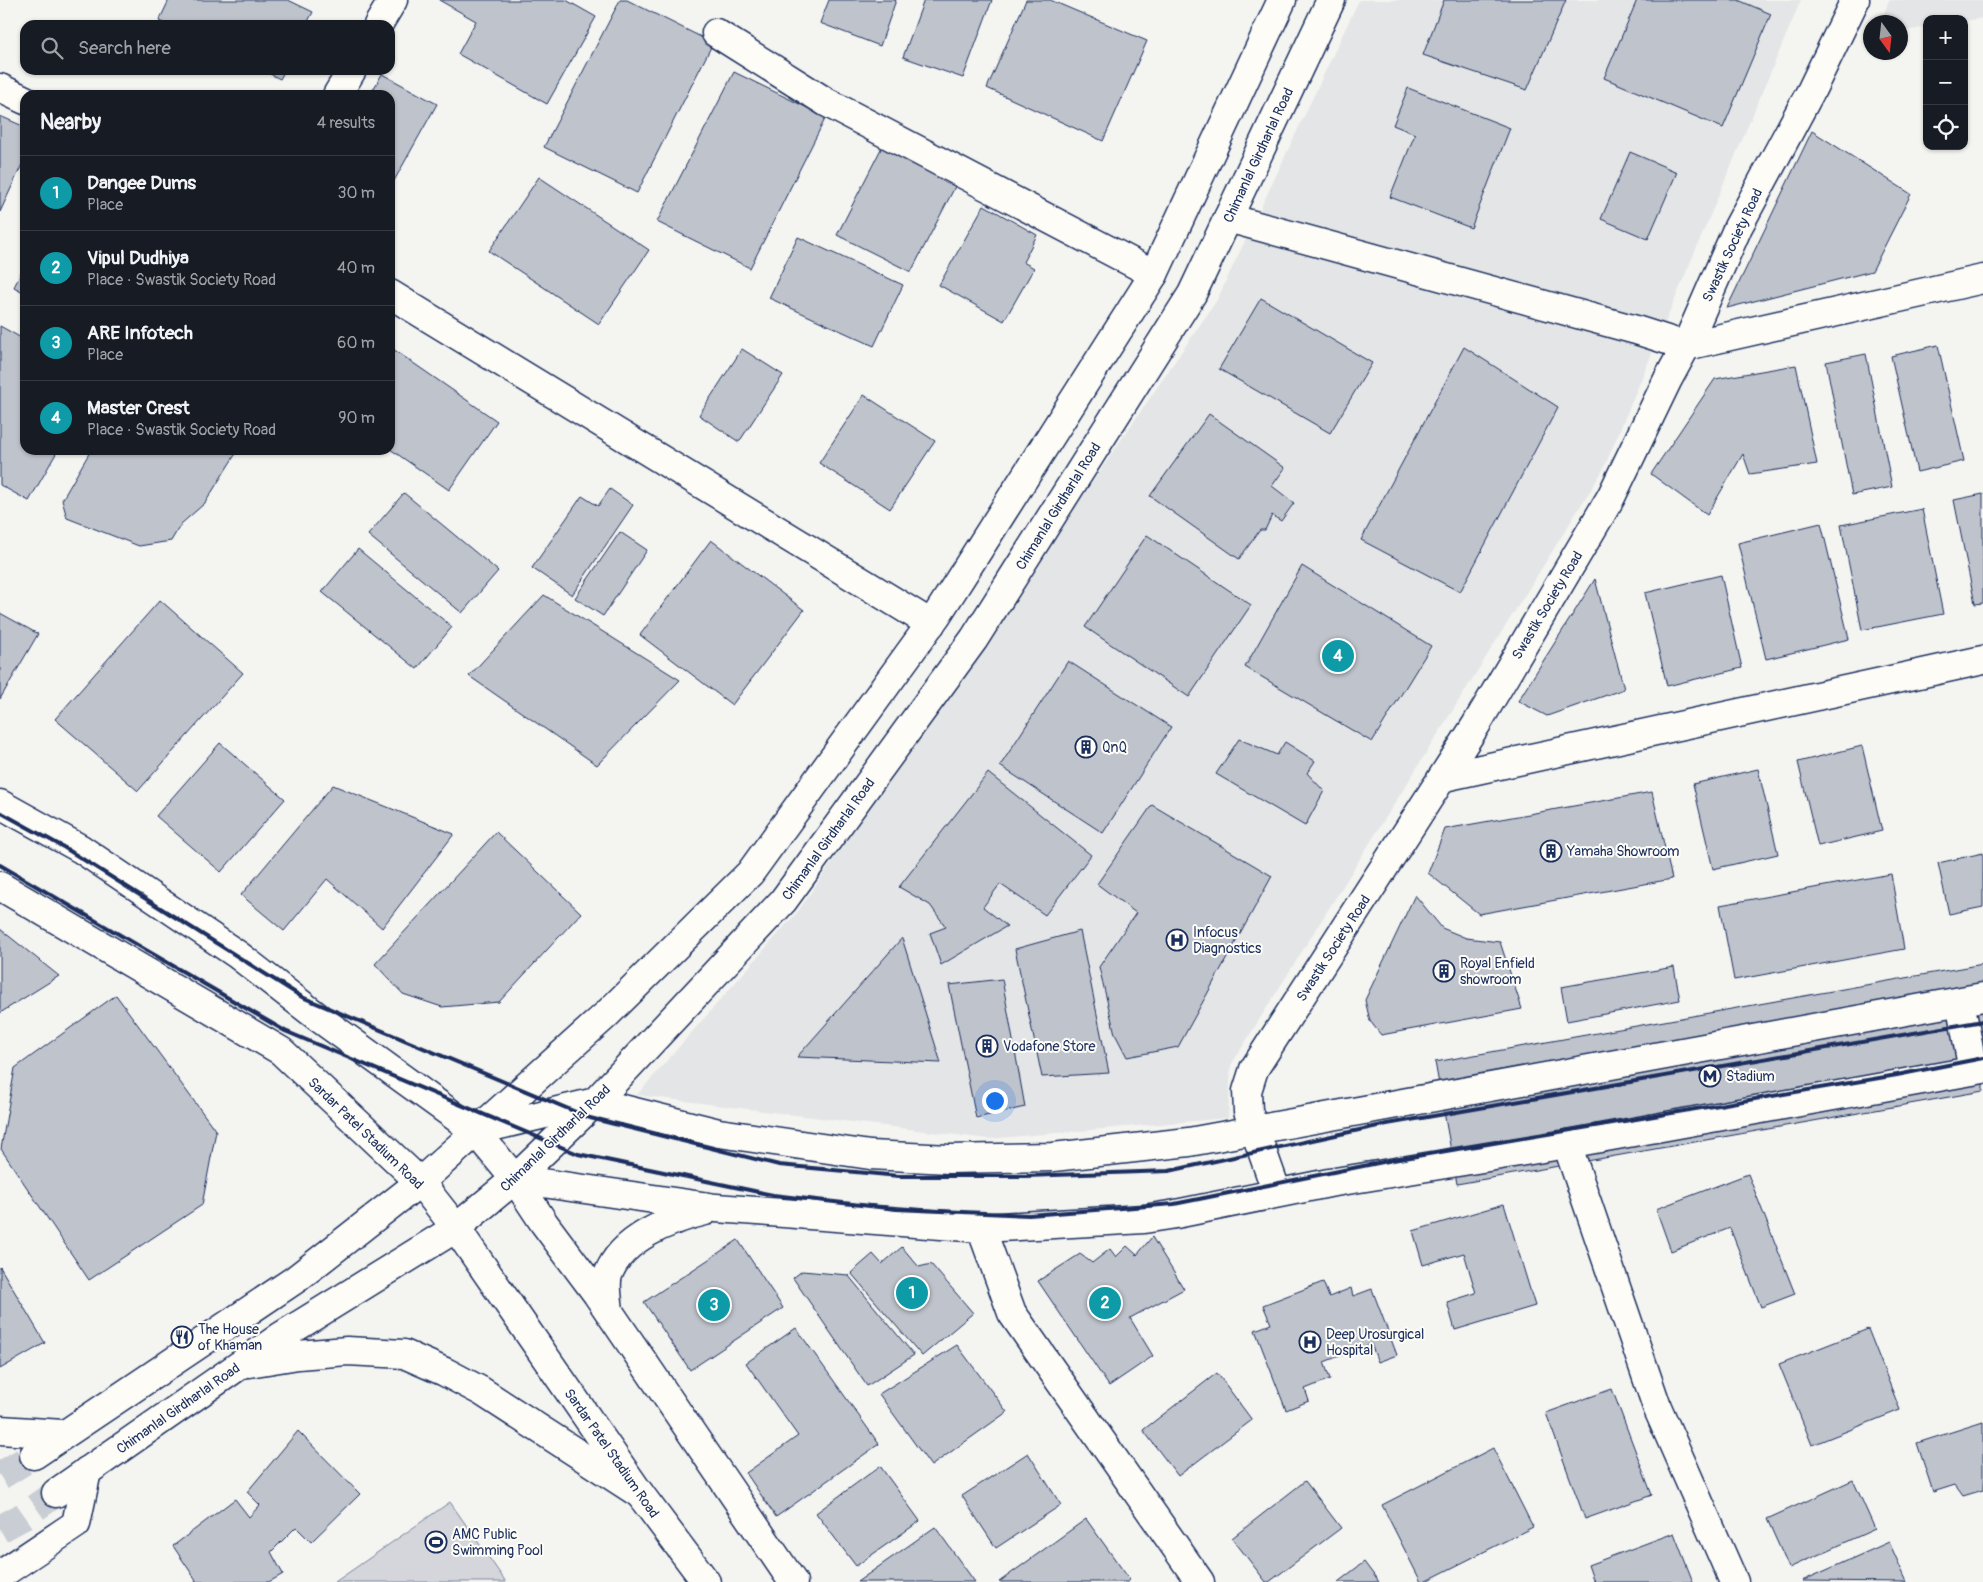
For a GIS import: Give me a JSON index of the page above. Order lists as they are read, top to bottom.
{
  "streets": {
    "main road": ["Chimanlal Girdharlal Road", "Swastik Society Road", "Sardar Patel Stadium Road"]
  },
  "crossings": [
    ["Chimanlal Girdharlal Road", "Sardar Patel Stadium Road"]
  ],
  "places": {
    "building": [
      "QnQ",
      "Yamaha Showroom",
      "Royal Enfield showroom",
      "Vodafone Store"
    ],
    "hospital": ["Infocus Diagnostics", "Deep Urosurgical Hospital"],
    "metro station": ["Stadium"],
    "restaurant": ["The House of Khaman"],
    "sports": ["AMC Public Swimming Pool"]
  },
  "north": "bottom",
  "page": {
    "map_buttons": ["+", "−"],
    "search": "Search here",
    "heading": ["Nearby", "4 results"],
    "list": [
      {
        "mark": "1",
        "name": "Dangee Dums",
        "note": "Place",
        "value": "30 m"
      },
      {
        "mark": "2",
        "name": "Vipul Dudhiya",
        "note": "Place · Swastik Society Road",
        "value": "40 m"
      },
      {
        "mark": "3",
        "name": "ARE Infotech",
        "note": "Place",
        "value": "60 m"
      },
      {
        "mark": "4",
        "name": "Master Crest",
        "note": "Place · Swastik Society Road",
        "value": "90 m"
      }
    ],
    "pins": [
      "4",
      "1",
      "2",
      "3"
    ]
  }
}
